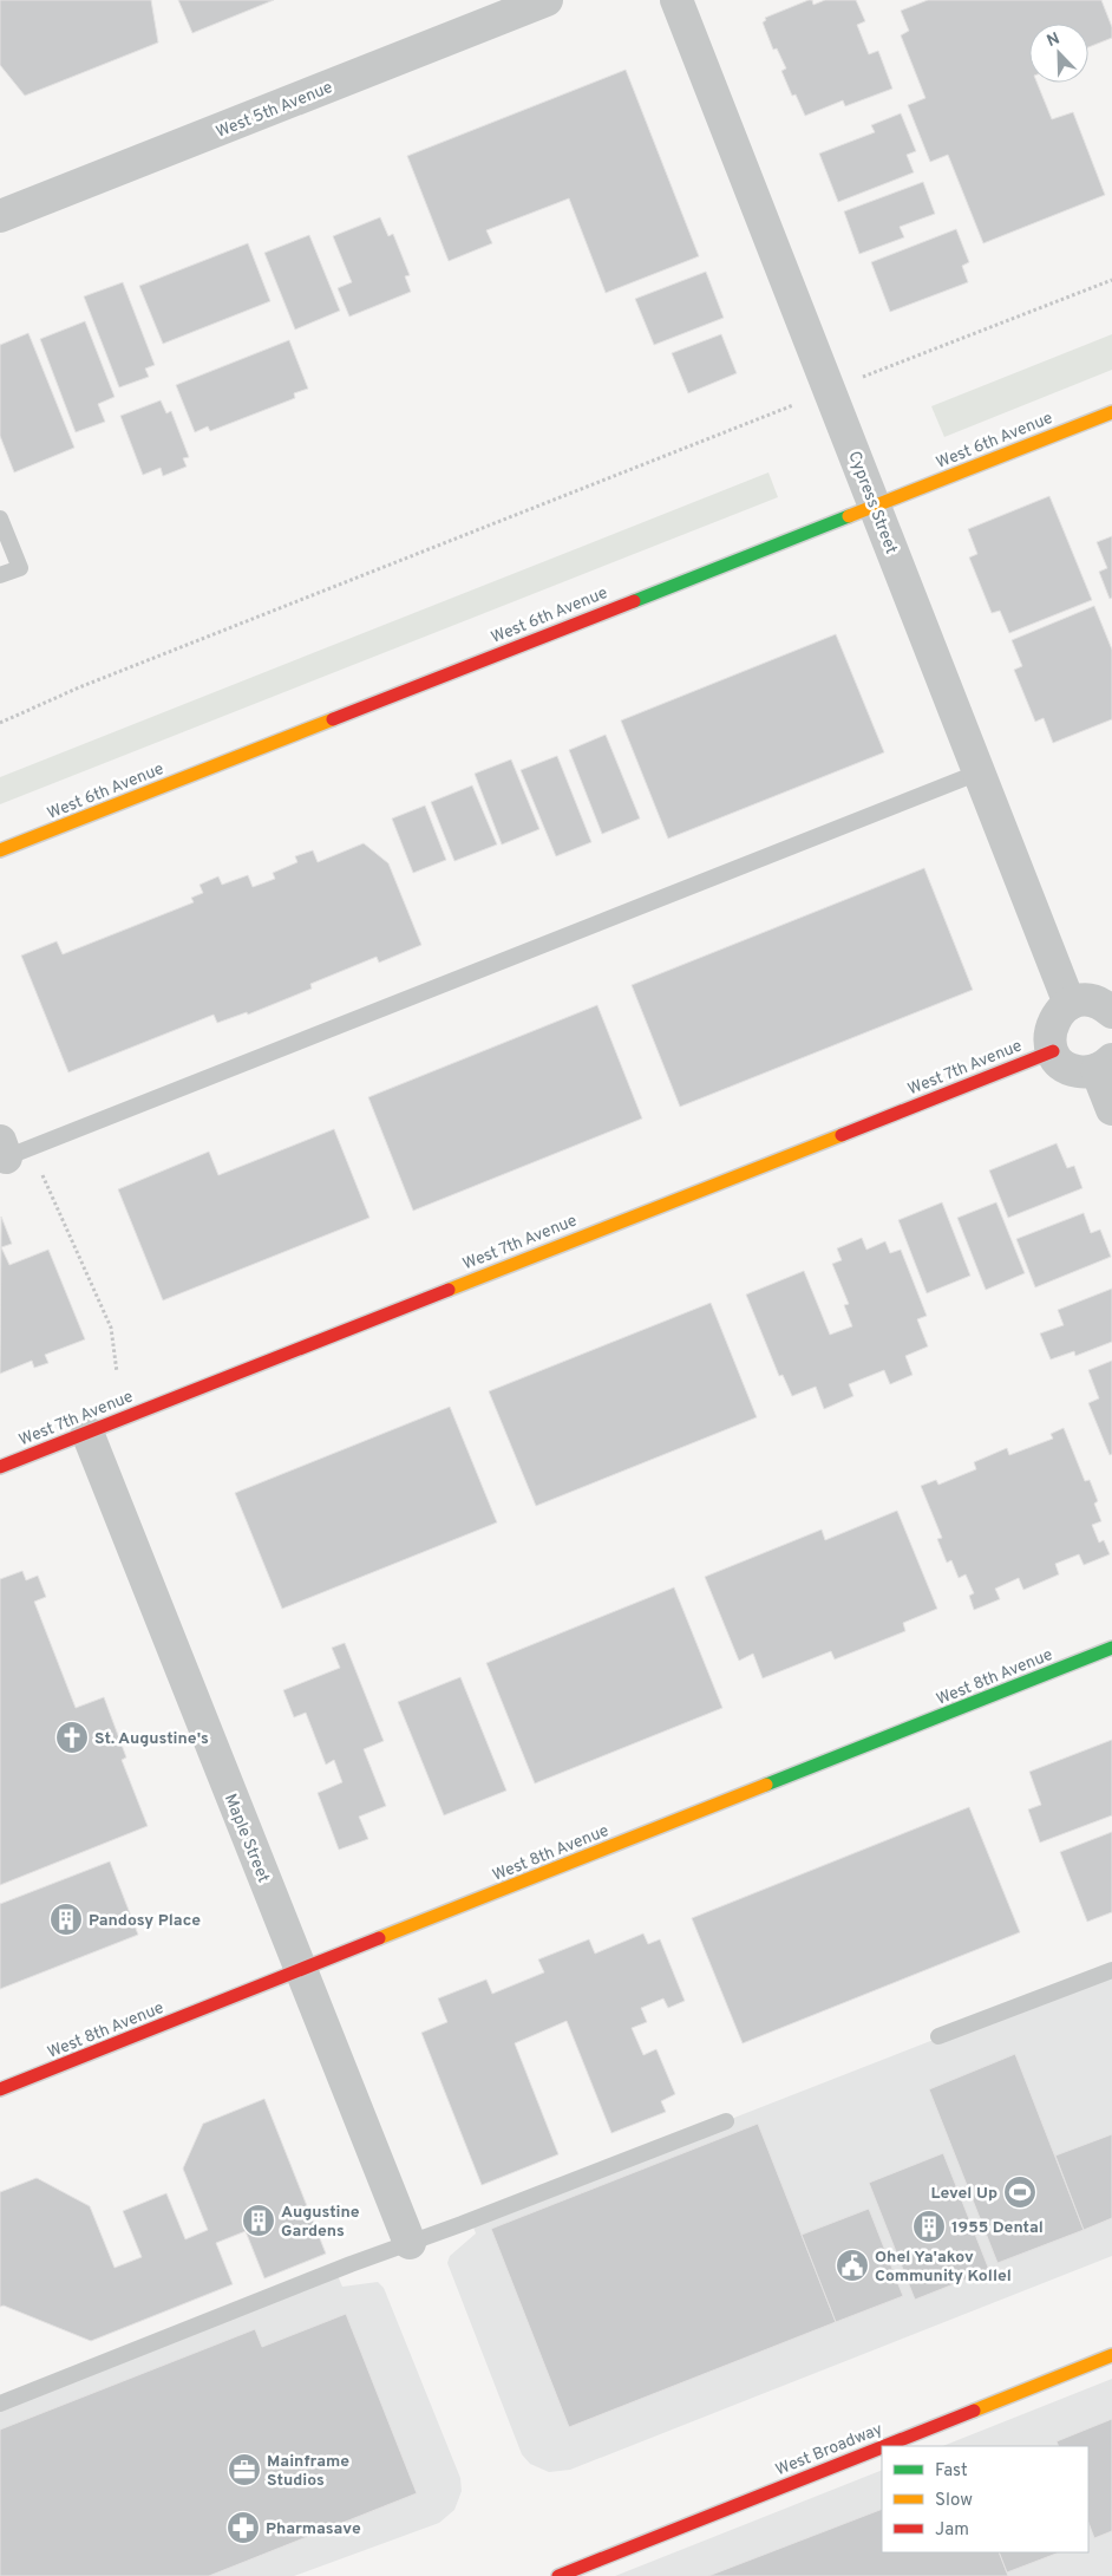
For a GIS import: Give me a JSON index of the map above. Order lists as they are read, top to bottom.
{
  "streets": {
    "street": [
      "West 5th Avenue",
      "West 6th Avenue",
      "Cypress Street",
      "West 7th Avenue",
      "West 8th Avenue",
      "Maple Street",
      "West Broadway"
    ]
  },
  "crossings": [
    ["West 6th Avenue", "Cypress Street"],
    ["West 7th Avenue", "Maple Street"],
    ["West 8th Avenue", "Maple Street"]
  ],
  "places": {
    "church": ["St. Augustine's"],
    "building": ["Pandosy Place", "Augustine Gardens", "1955 Dental"],
    "sports": ["Level Up"],
    "public building": ["Ohel Ya'akov Community Kollel"],
    "office": ["Mainframe Studios"],
    "pharmacy": ["Pharmasave"]
  },
  "legend": ["Fast", "Slow", "Jam"],
  "north": "top left"
}
